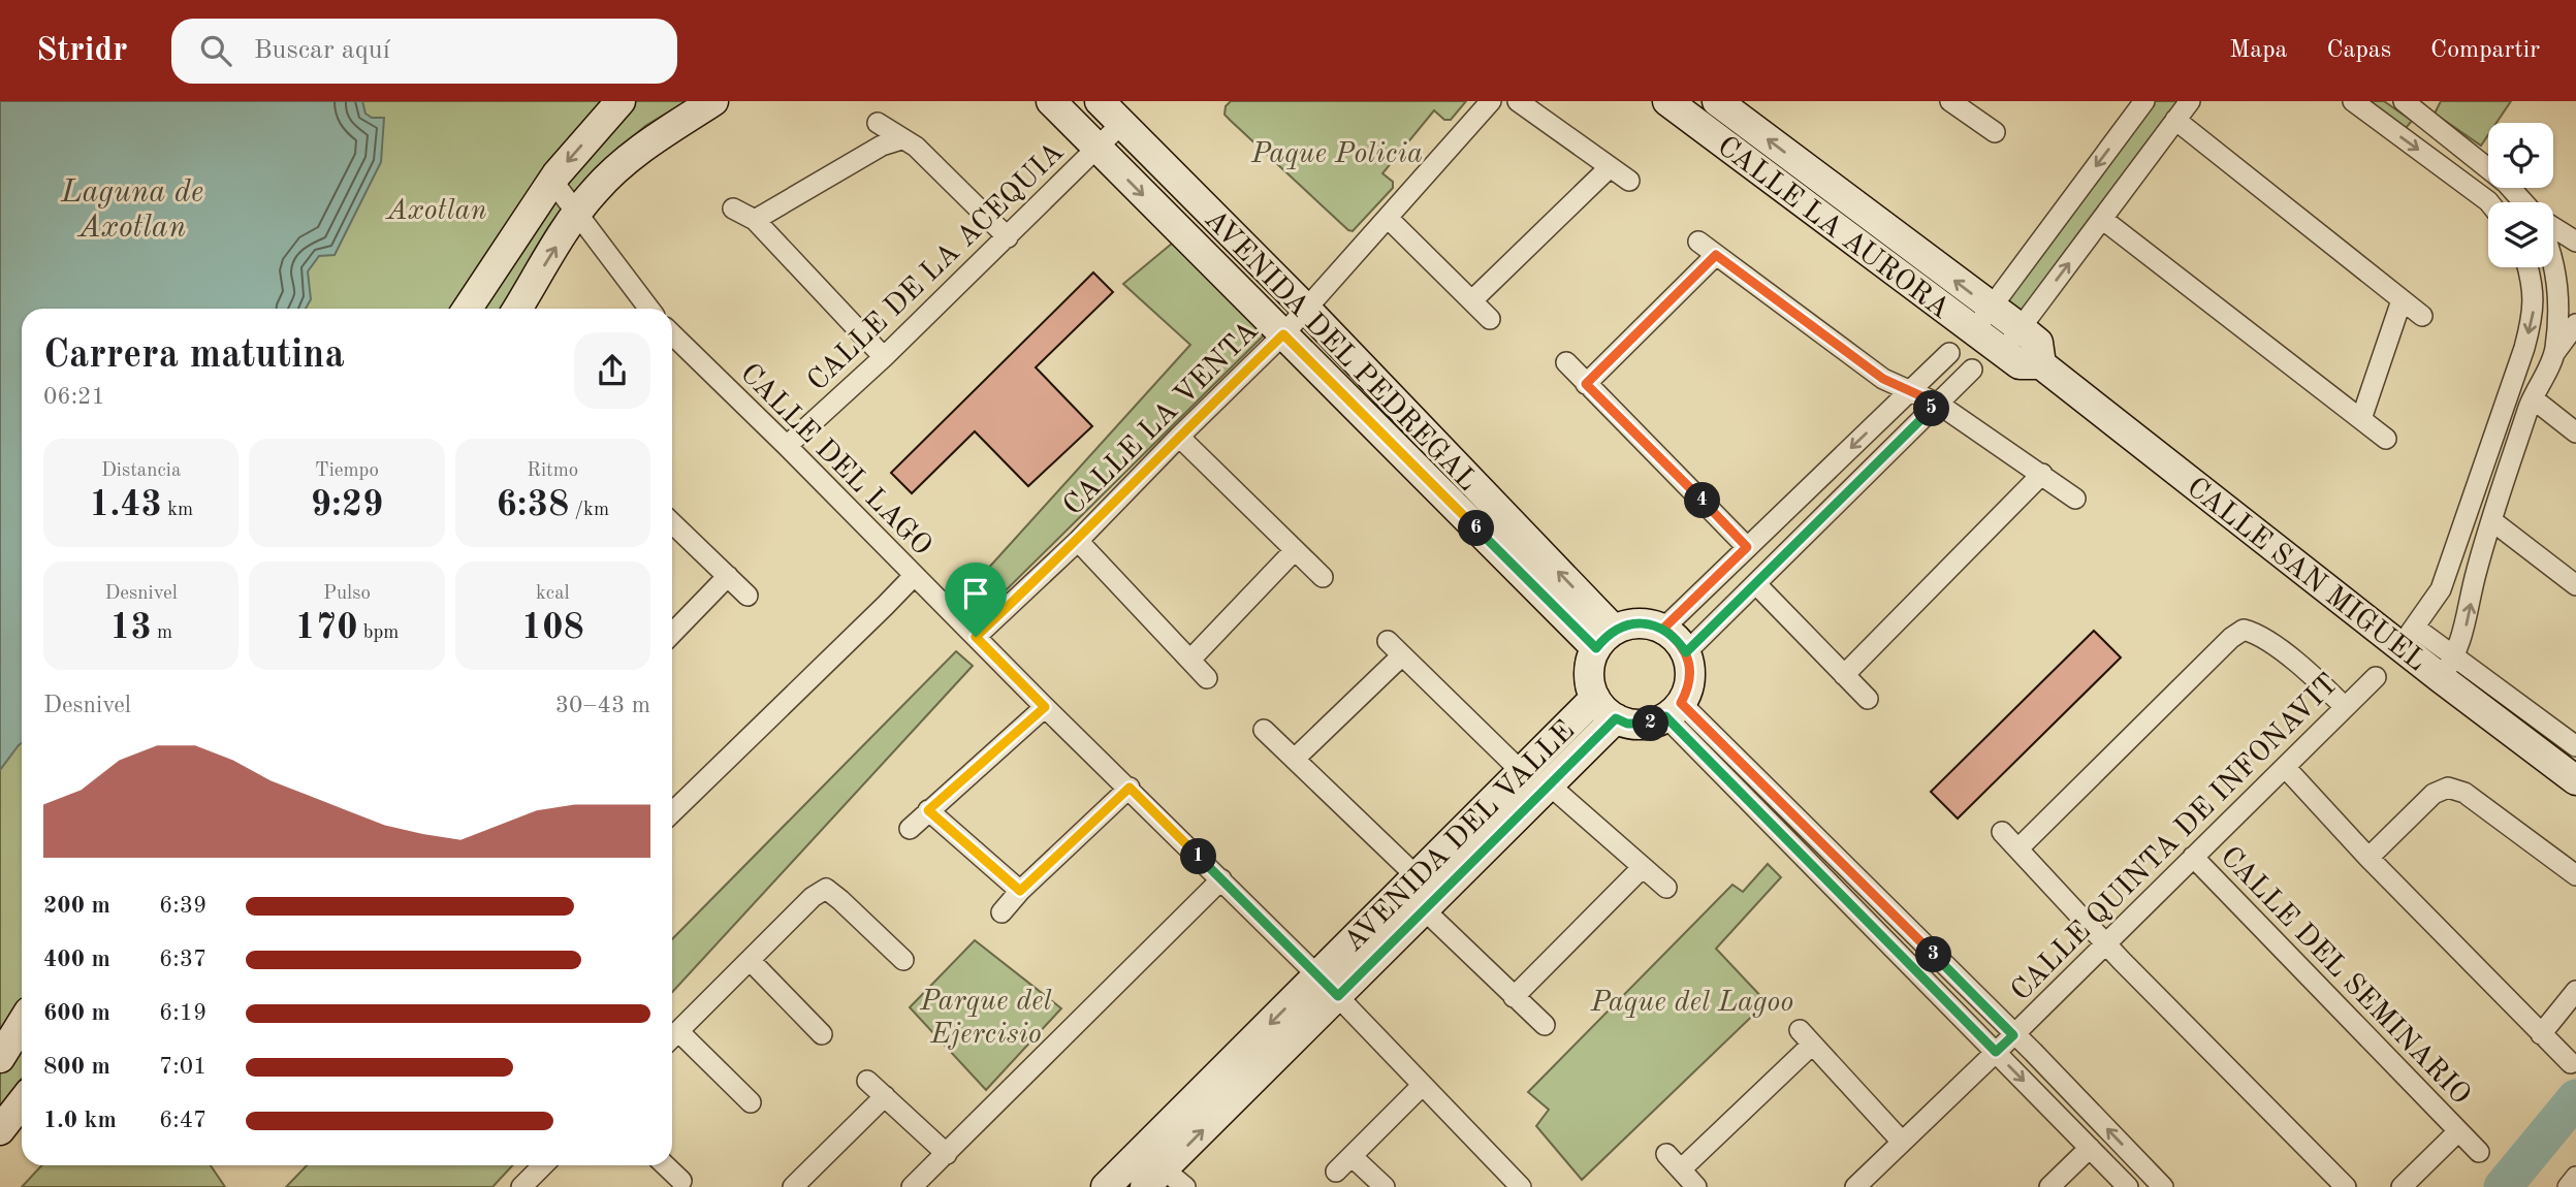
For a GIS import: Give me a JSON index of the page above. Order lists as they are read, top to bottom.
{
  "streets": {
    "street": [
      "CALLE LA AURORA",
      "CALLE DE LA ACEQUIA",
      "AVENIDA DEL PEDREGAL",
      "CALLE LA VENTA",
      "CALLE DEL LAGO",
      "CALLE SAN MIGUEL",
      "AVENIDA DEL VALLE",
      "CALLE QUINTA DE INFONAVIT",
      "CALLE DEL SEMINARIO"
    ]
  },
  "crossings": [
    ["CALLE LA AURORA", "CALLE SAN MIGUEL"],
    ["CALLE DE LA ACEQUIA", "AVENIDA DEL PEDREGAL"],
    ["CALLE DE LA ACEQUIA", "CALLE DEL LAGO"],
    ["AVENIDA DEL PEDREGAL", "CALLE LA VENTA"],
    ["AVENIDA DEL PEDREGAL", "AVENIDA DEL VALLE"],
    ["CALLE LA VENTA", "CALLE DEL LAGO"],
    ["CALLE DEL LAGO", "AVENIDA DEL VALLE"],
    ["CALLE QUINTA DE INFONAVIT", "CALLE DEL SEMINARIO"]
  ],
  "water": ["Laguna de Axotlan"],
  "parks": [
    "Paque Policia",
    "Axotlan",
    "Parque del Ejercisio",
    "Paque del Lagoo"
  ],
  "page": {
    "header": "Stridr",
    "search": "Buscar aquí",
    "nav": ["Mapa", "Capas", "Compartir"],
    "heading": ["Carrera matutina", "06:21"],
    "pins": [
      "5",
      "4",
      "6",
      "2",
      "1",
      "3"
    ],
    "stats": [
      ["Distancia", "1.43 km"],
      ["Tiempo", "9:29"],
      ["Ritmo", "6:38 /km"],
      ["Desnivel", "13 m"],
      ["Pulso", "170 bpm"],
      ["kcal", "108"]
    ],
    "chart": ["Desnivel", "30–43 m"],
    "list": [
      {
        "name": "200 m",
        "note": "6:39"
      },
      {
        "name": "400 m",
        "note": "6:37"
      },
      {
        "name": "600 m",
        "note": "6:19"
      },
      {
        "name": "800 m",
        "note": "7:01"
      },
      {
        "name": "1.0 km",
        "note": "6:47"
      }
    ]
  }
}
